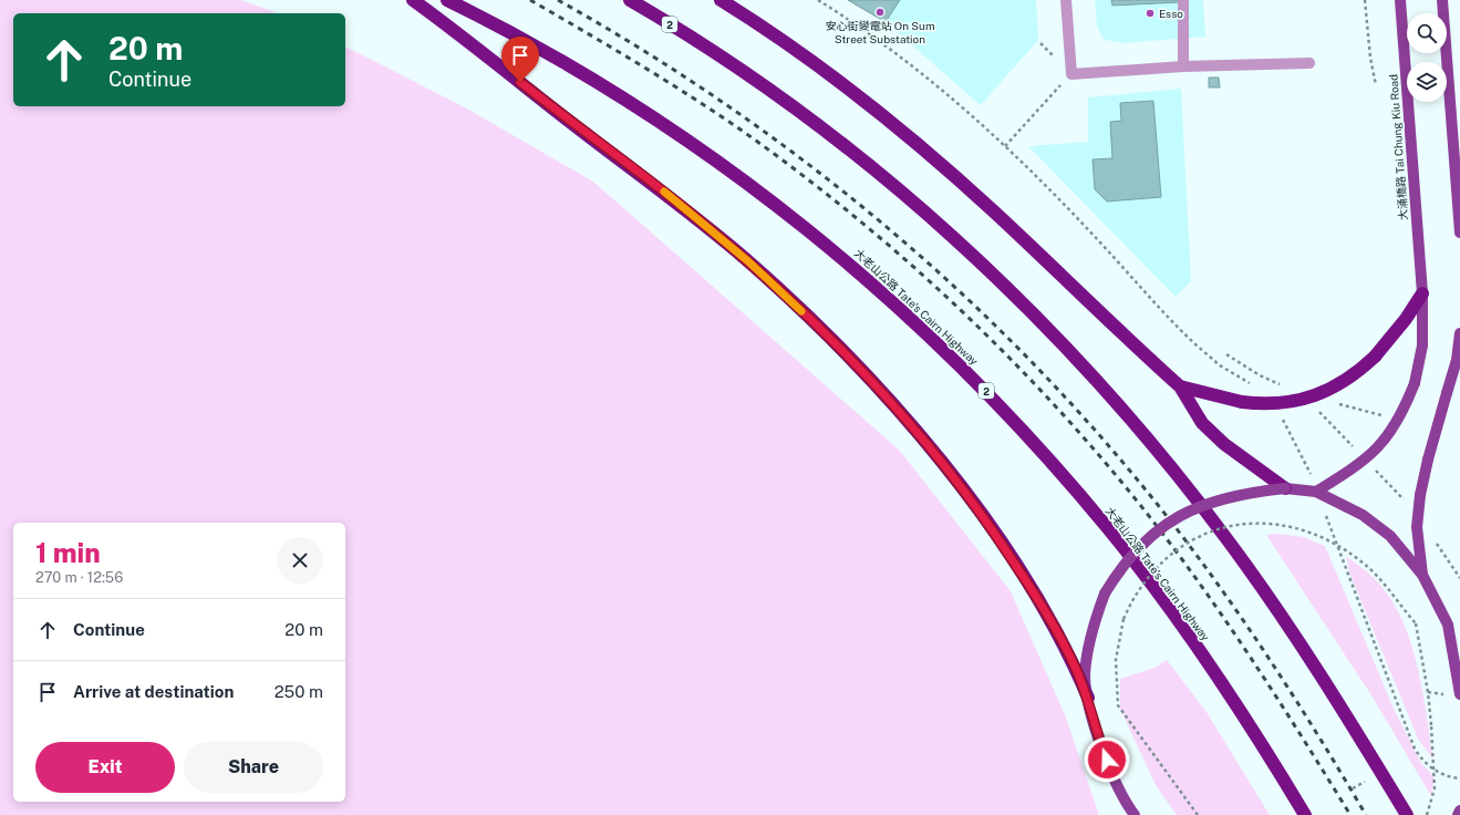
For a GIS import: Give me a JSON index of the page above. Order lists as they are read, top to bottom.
{
  "streets": {
    "highway": ["2", "大老山公路 Tate's Cairn Highway"],
    "main road": ["大涌橋路 Tai Chung Kiu Road"]
  },
  "places": ["安心街變電站 On Sum Street Substation", "Esso"],
  "page": {
    "turn": ["20 m", "Continue"],
    "heading": ["1 min", "270 m · 12:56"],
    "list": [
      {
        "name": "Continue",
        "value": "20 m"
      },
      {
        "name": "Arrive at destination",
        "value": "250 m"
      }
    ],
    "buttons": ["Exit", "Share"]
  }
}
